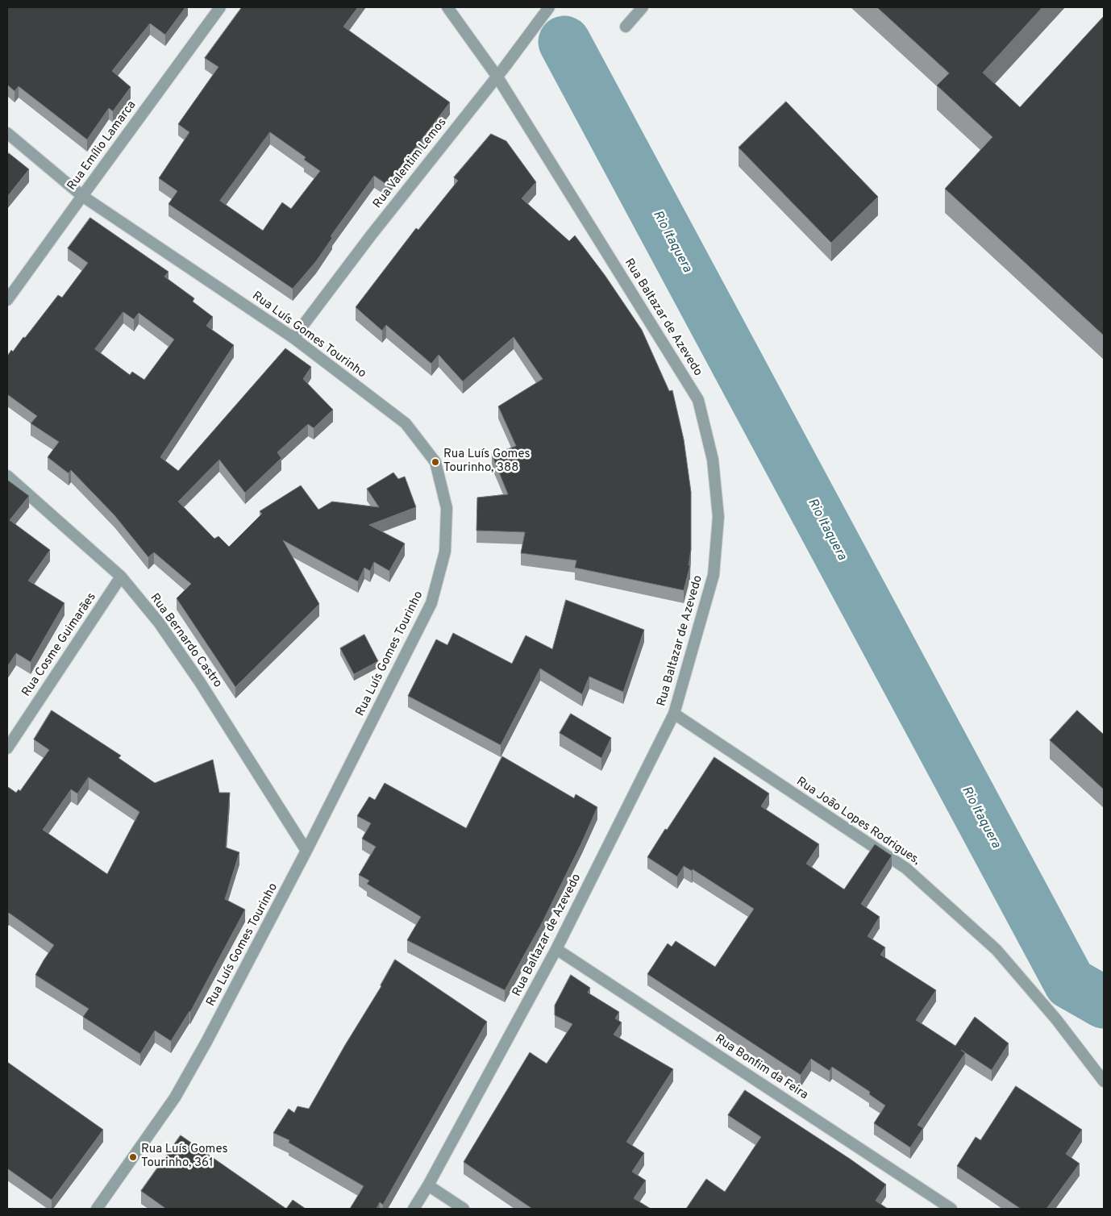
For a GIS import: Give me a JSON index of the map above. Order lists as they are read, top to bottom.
{
  "streets": {
    "street": [
      "Rua Emílio Lamarca",
      "Rua Valentim Lemos",
      "Rua Baltazar de Azevedo",
      "Rua Luís Gomes Tourinho",
      "Rua Bernardo Castro",
      "Rua Cosme Guimarães",
      "Rua João Lopes Rodrigues,",
      "Rua Bonfim da Feira"
    ]
  },
  "crossings": [
    ["Rua Emílio Lamarca", "Rua Luís Gomes Tourinho"],
    ["Rua Valentim Lemos", "Rua Baltazar de Azevedo"],
    ["Rua Valentim Lemos", "Rua Luís Gomes Tourinho"],
    ["Rua Baltazar de Azevedo", "Rua João Lopes Rodrigues,"],
    ["Rua Baltazar de Azevedo", "Rua Bonfim da Feira"],
    ["Rua Luís Gomes Tourinho", "Rua Bernardo Castro"],
    ["Rua Bernardo Castro", "Rua Cosme Guimarães"]
  ],
  "water": ["Rio Itaquera"],
  "places": ["Rua Luís Gomes Tourinho, 388", "Rua Luís Gomes Tourinho, 361"]
}
